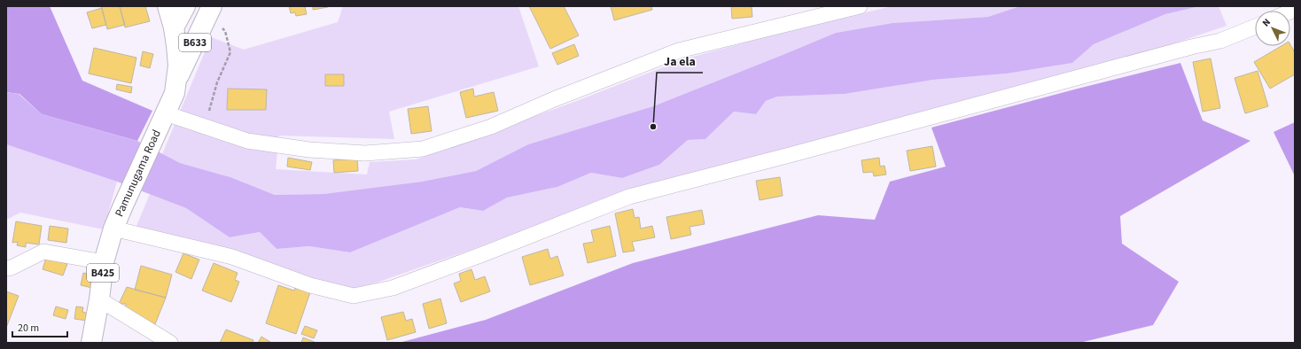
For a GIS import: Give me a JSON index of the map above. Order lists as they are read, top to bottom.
{
  "streets": {
    "main road": ["B633", "Pamunugama Road", "B425"]
  },
  "crossings": [
    ["B633", "Pamunugama Road"]
  ],
  "places": ["Ja ela"],
  "scale_bar": "20 m",
  "north": "top left"
}
